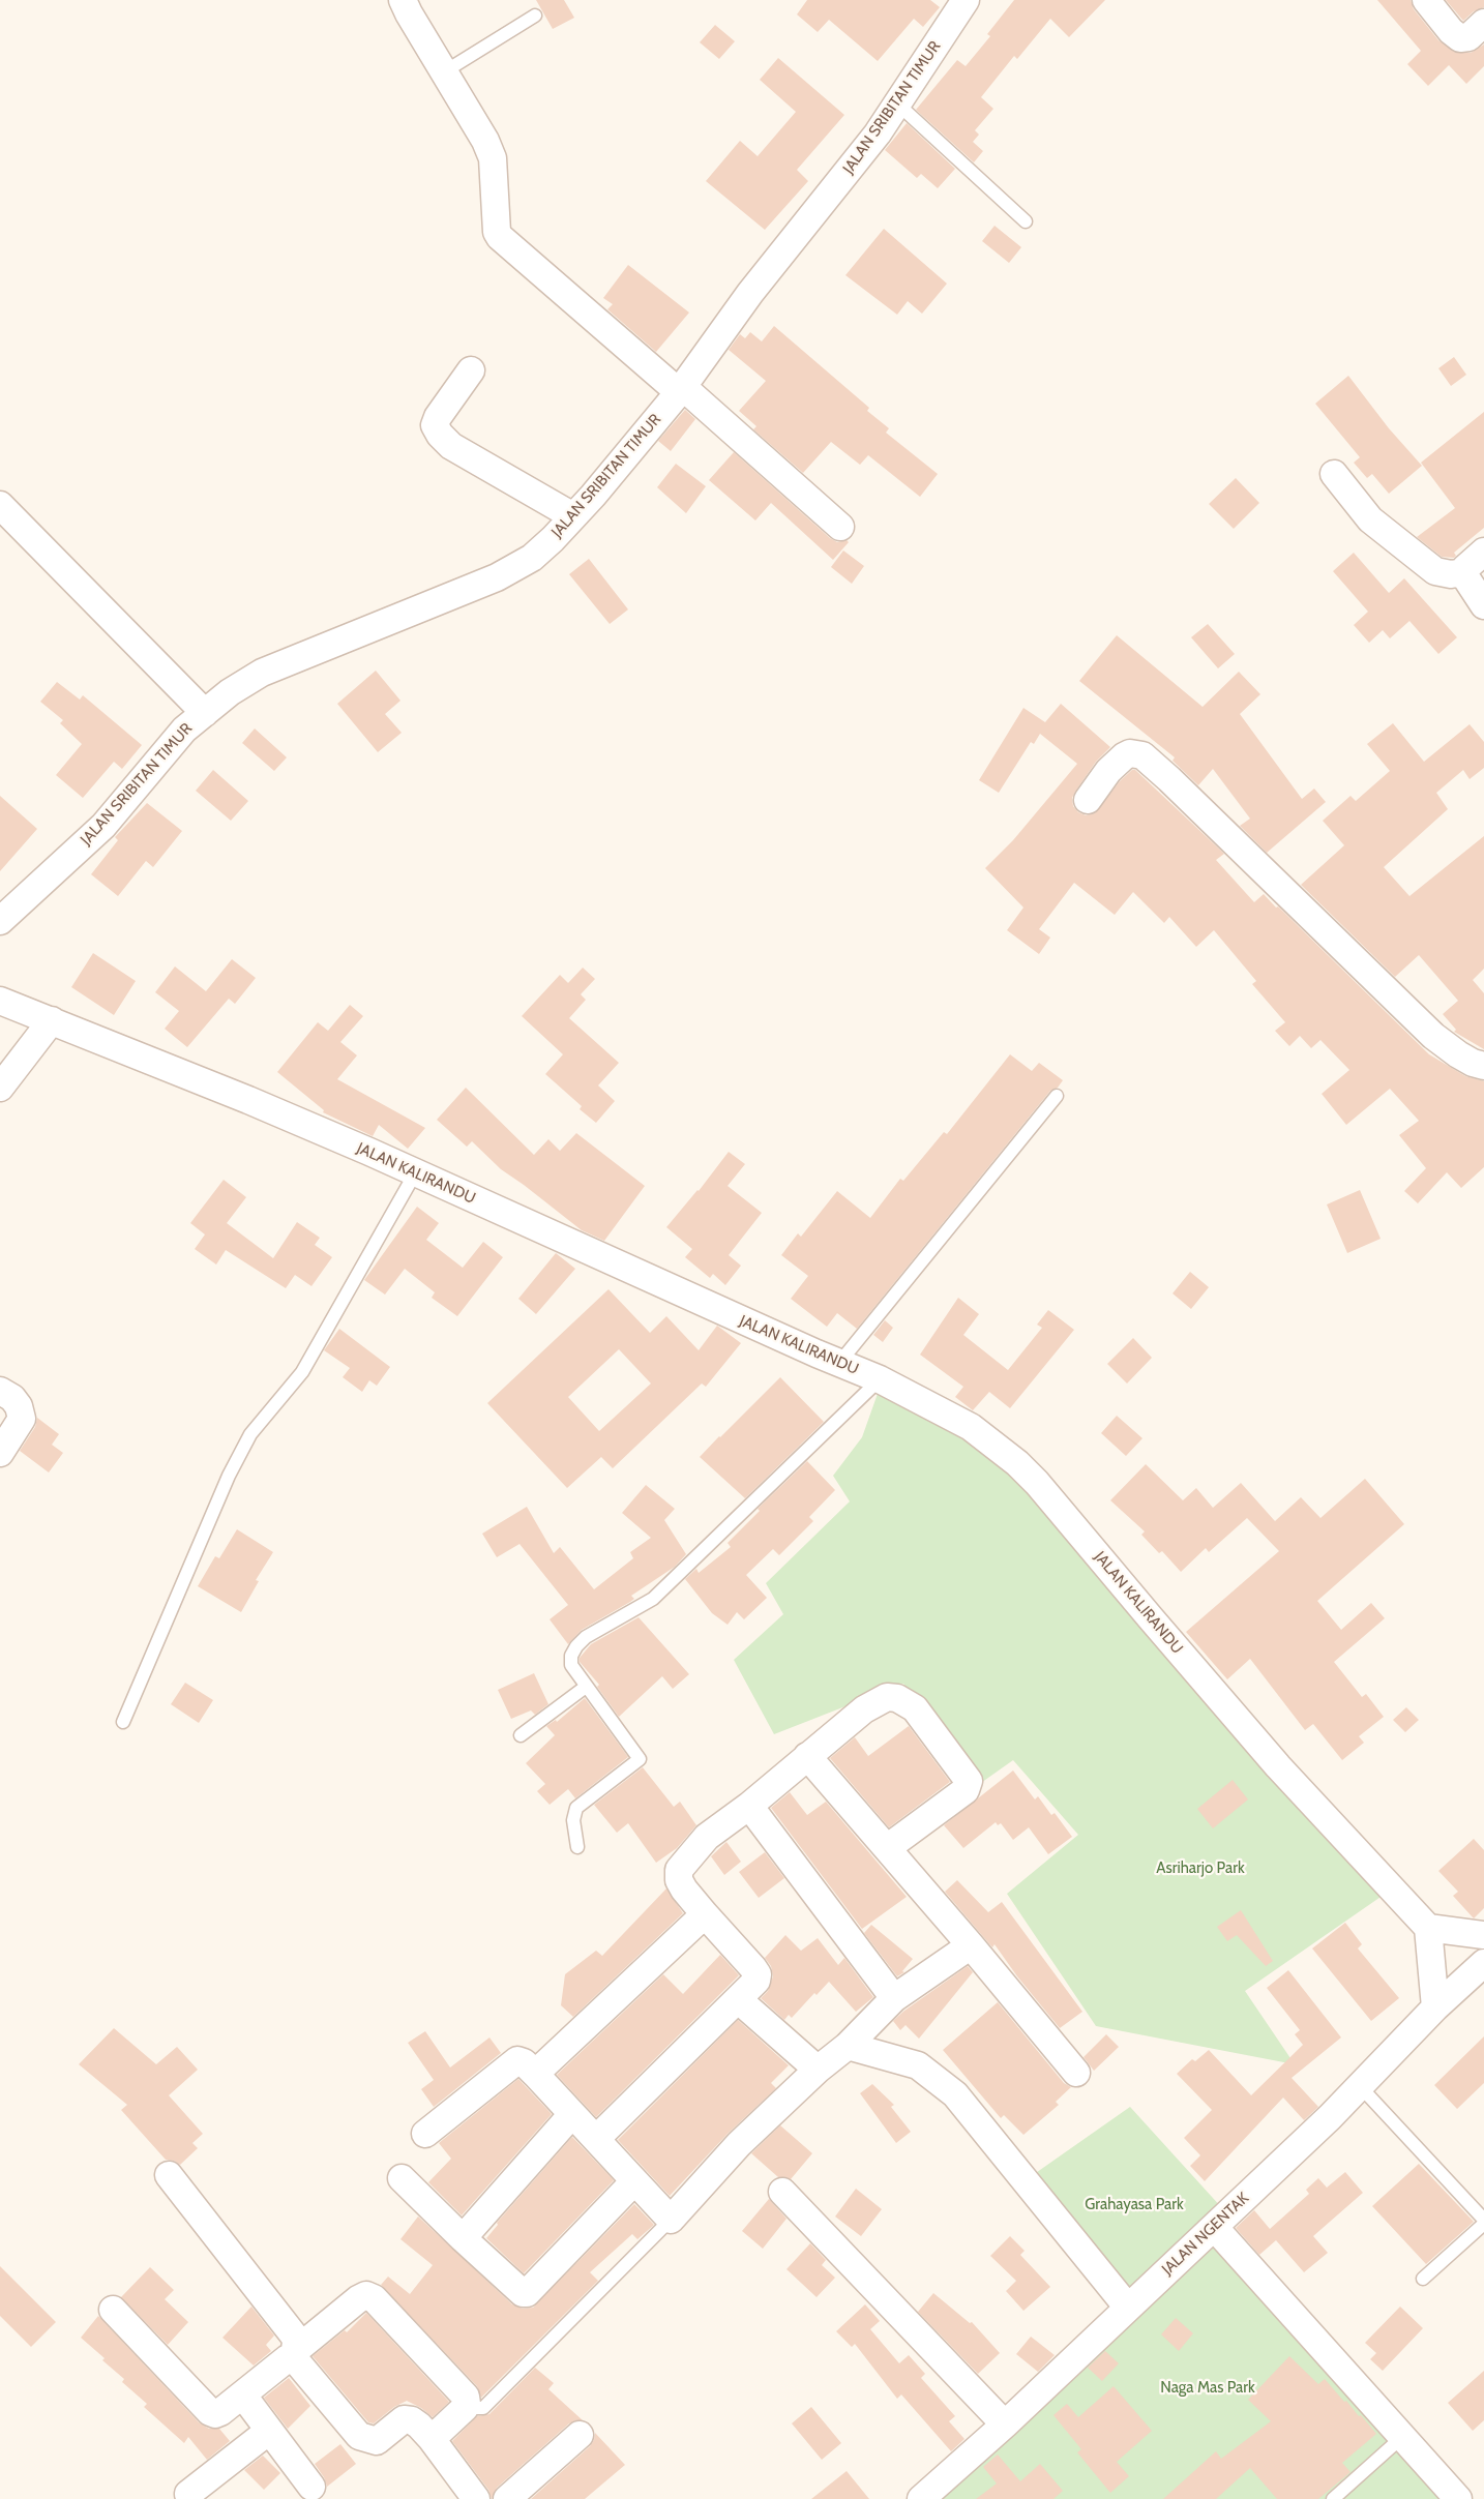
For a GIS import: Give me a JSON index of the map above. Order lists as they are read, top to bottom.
{
  "streets": {
    "street": ["JALAN SRIBITAN TIMUR", "JALAN KALIRANDU", "JALAN NGENTAK"]
  },
  "parks": ["Asriharjo Park", "Grahayasa Park", "Naga Mas Park"]
}
